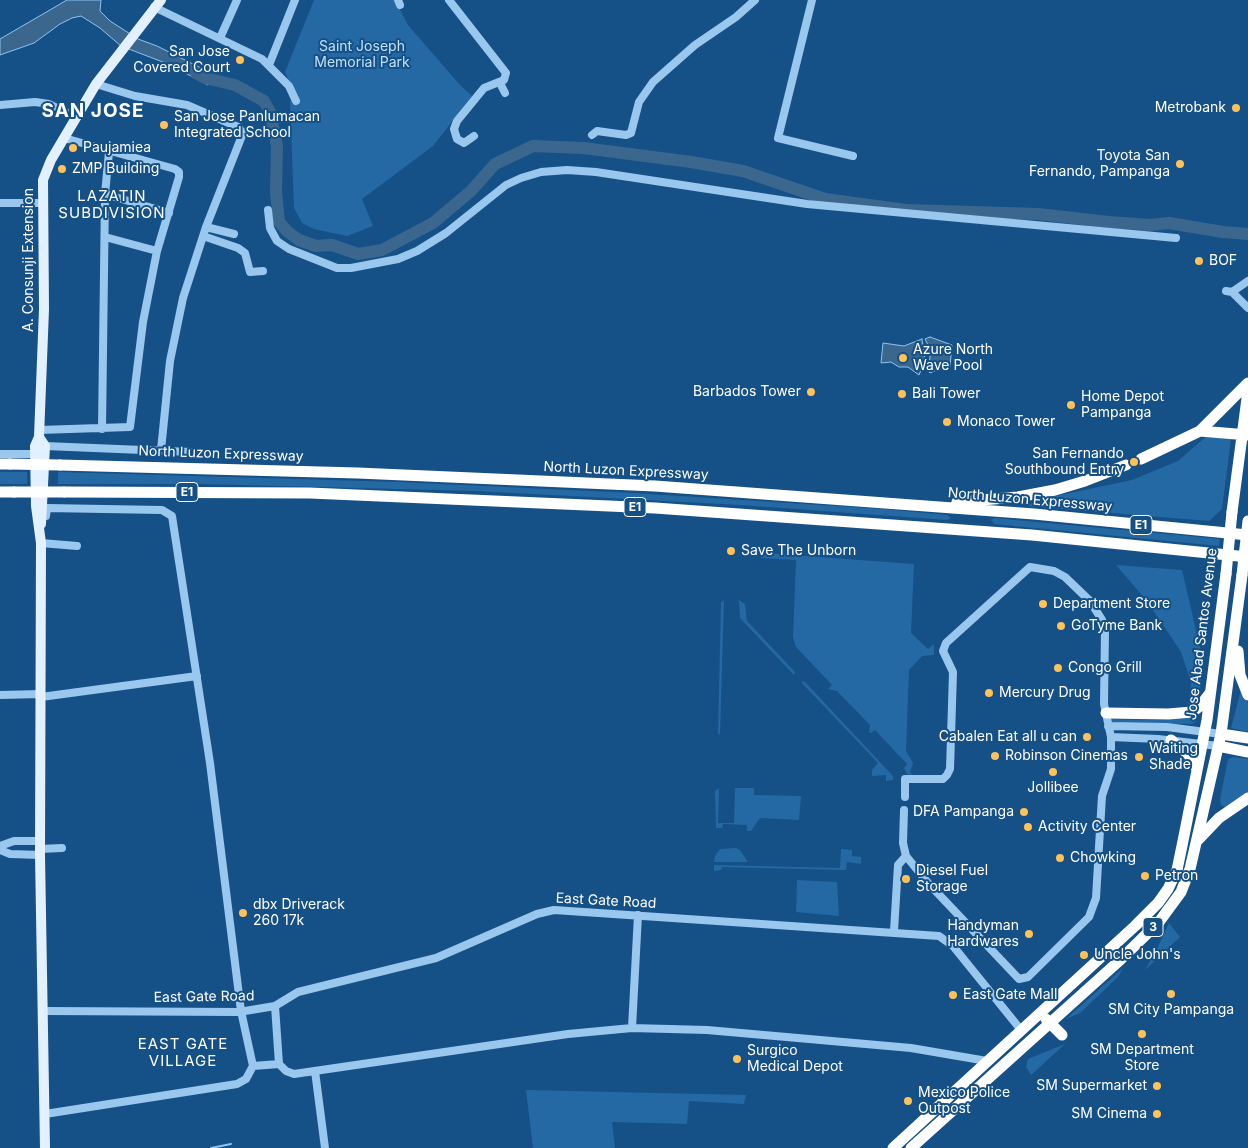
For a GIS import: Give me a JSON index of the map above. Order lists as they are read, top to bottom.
{
  "streets": {
    "highway": [
      "North Luzon Expressway",
      "E1",
      "Jose Abad Santos Avenue",
      "3"
    ],
    "main road": ["A. Consunji Extension"],
    "street": ["East Gate Road"]
  },
  "crossings": [
    ["Jose Abad Santos Avenue", "East Gate Road"]
  ],
  "districts": ["SAN JOSE", "LAZATIN SUBDIVISION", "EAST GATE VILLAGE"],
  "parks": ["Saint Joseph Memorial Park"],
  "places": [
    "San Jose Covered Court",
    "Metrobank",
    "San Jose Panlumacan Integrated School",
    "Paujamiea",
    "Toyota San Fernando, Pampanga",
    "ZMP Building",
    "BOF",
    "Azure North Wave Pool",
    "Barbados Tower",
    "Bali Tower",
    "Home Depot Pampanga",
    "Monaco Tower",
    "San Fernando Southbound Entry",
    "Save The Unborn",
    "Department Store",
    "GoTyme Bank",
    "Congo Grill",
    "Mercury Drug",
    "Cabalen Eat all u can",
    "Robinson Cinemas",
    "Waiting Shade",
    "Jollibee",
    "DFA Pampanga",
    "Activity Center",
    "Chowking",
    "Petron",
    "Diesel Fuel Storage",
    "dbx Driverack 260 17k",
    "Handyman Hardwares",
    "Uncle John's",
    "SM City Pampanga",
    "East Gate Mall",
    "SM Department Store",
    "Surgico Medical Depot",
    "SM Supermarket",
    "Mexico Police Outpost",
    "SM Cinema"
  ]
}
